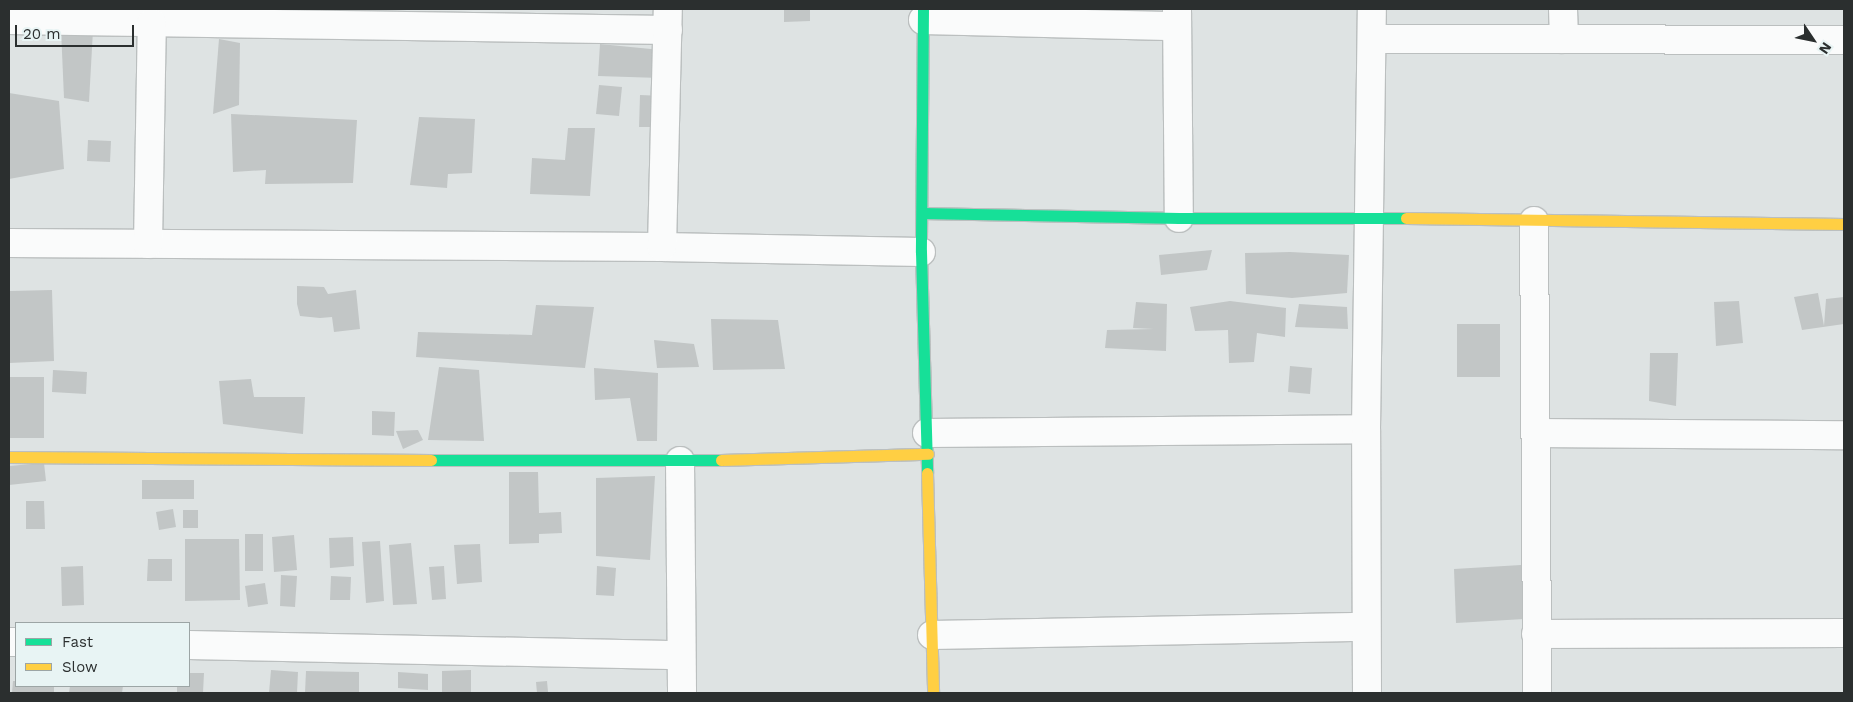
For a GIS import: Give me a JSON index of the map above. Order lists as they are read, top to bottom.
{
  "legend": ["Fast", "Slow"],
  "scale_bar": "20 m",
  "north": "bottom right"
}
